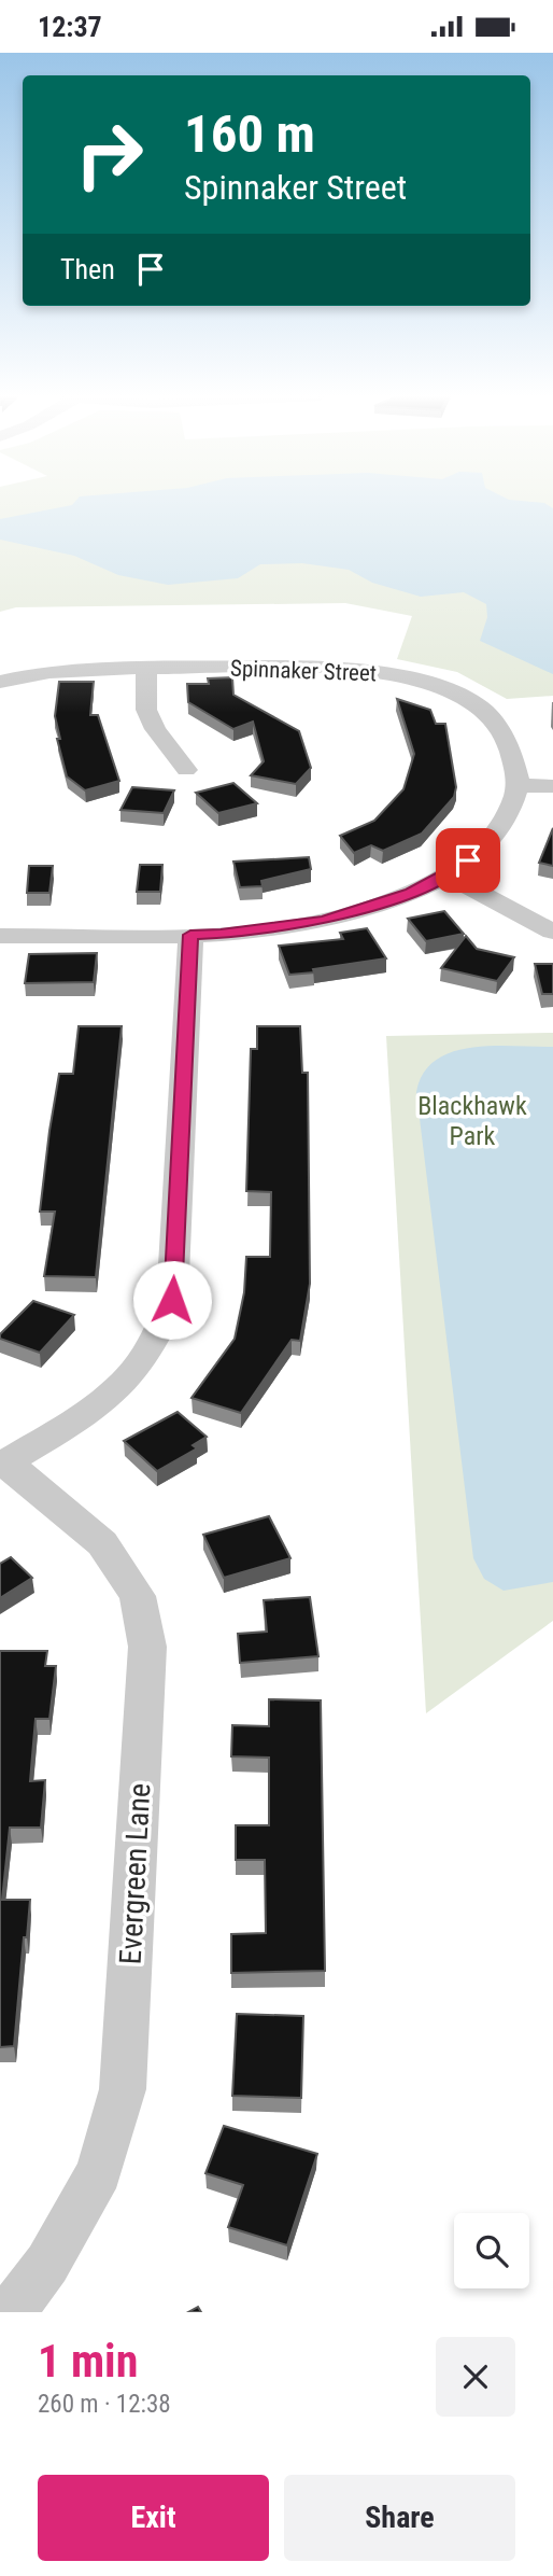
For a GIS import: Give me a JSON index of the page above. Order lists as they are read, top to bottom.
{
  "streets": {
    "street": ["Spinnaker Street", "Evergreen Lane"]
  },
  "parks": ["Blackhawk Park"],
  "page": {
    "status": "12:37",
    "turn": ["160 m", "Spinnaker Street"],
    "then": "Then",
    "heading": ["1 min", "260 m · 12:38"],
    "buttons": ["Exit", "Share"]
  }
}
